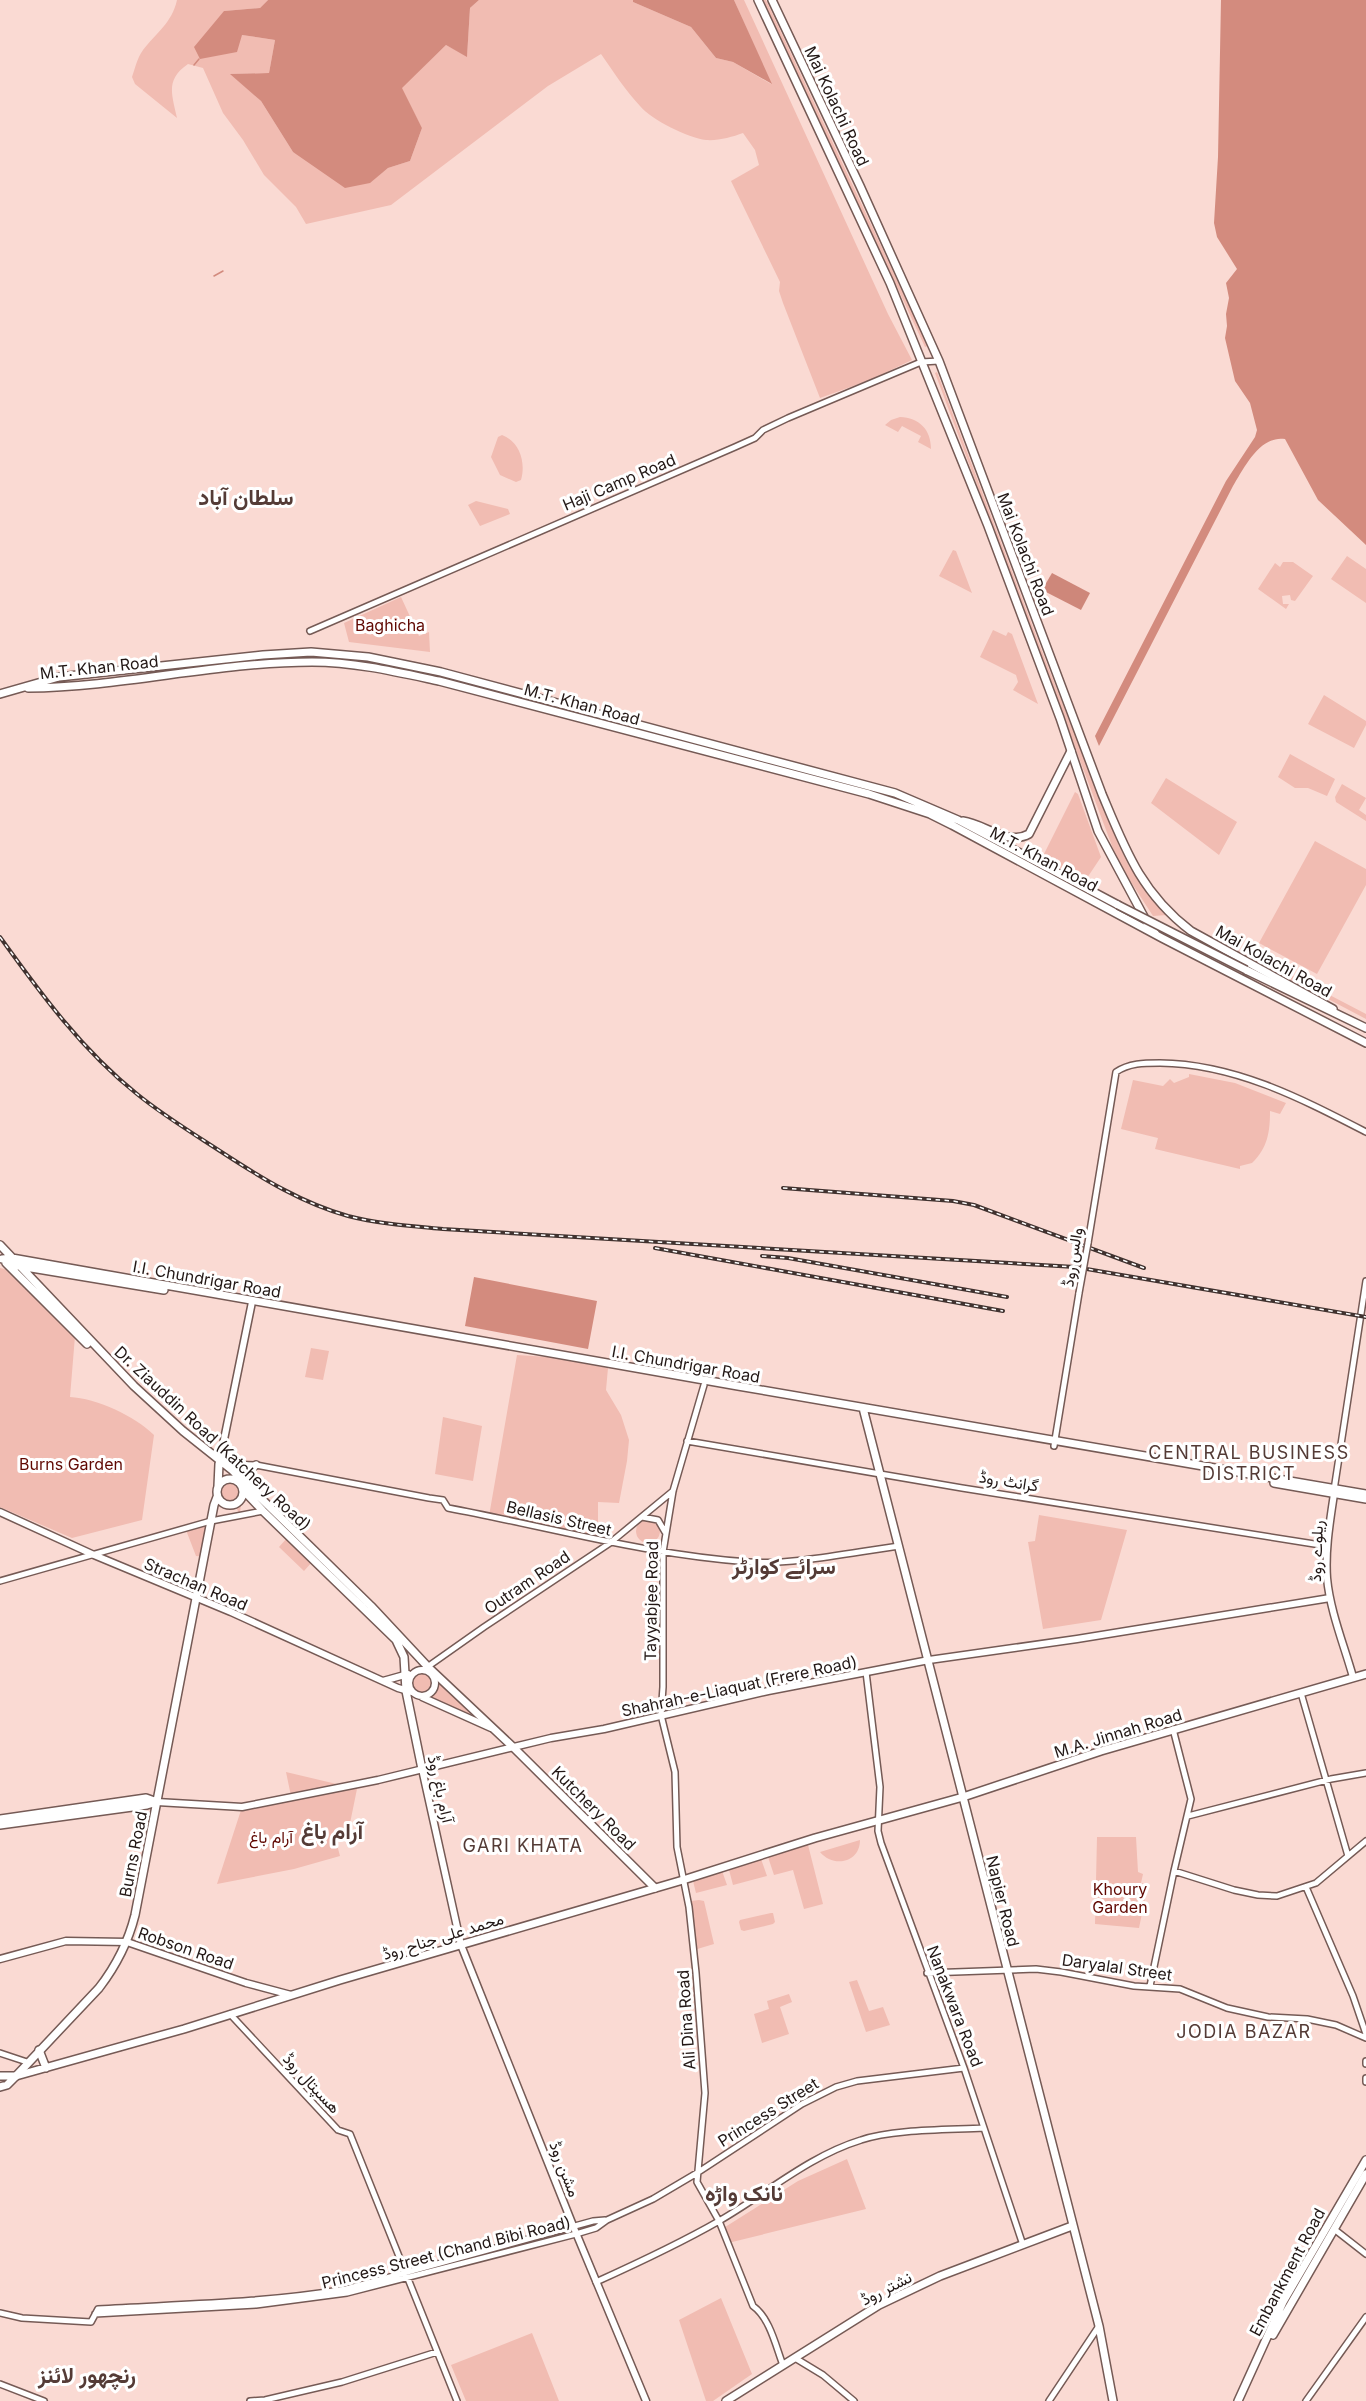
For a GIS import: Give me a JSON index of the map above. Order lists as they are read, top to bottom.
{
  "streets": {
    "main road": [
      "Mai Kolachi Road",
      "M.T. Khan Road",
      "I.I. Chundrigar Road",
      "Dr. Ziauddin Road (Katchery Road)",
      "ریلوے روڈ",
      "Strachan Road",
      "Shahrah-e-Liaquat (Frere Road)",
      "M.A. Jinnah Road",
      "آرام باغ روڈ",
      "Kutchery Road",
      "Burns Road",
      "Napier Road",
      "محمد علی جناح روڈ",
      "Robson Road",
      "مشن روڈ",
      "Embankment Road",
      "نشتر روڈ"
    ],
    "street": [
      "Haji Camp Road",
      "والس روڈ",
      "گرانٹ روڈ",
      "Bellasis Street",
      "Outram Road",
      "Tayyabjee Road",
      "Daryalal Street",
      "Nanakwara Road",
      "Ali Dina Road",
      "ھسپتال روڈ",
      "Princess Street",
      "Princess Street (Chand Bibi Road)"
    ]
  },
  "crossings": [
    ["Mai Kolachi Road", "Haji Camp Road"],
    ["Mai Kolachi Road", "M.T. Khan Road"],
    ["والس روڈ", "I.I. Chundrigar Road"],
    ["I.I. Chundrigar Road", "Dr. Ziauddin Road (Katchery Road)"],
    ["I.I. Chundrigar Road", "ریلوے روڈ"],
    ["I.I. Chundrigar Road", "Tayyabjee Road"],
    ["I.I. Chundrigar Road", "Napier Road"],
    ["Dr. Ziauddin Road (Katchery Road)", "Bellasis Street"],
    ["Dr. Ziauddin Road (Katchery Road)", "Outram Road"],
    ["Dr. Ziauddin Road (Katchery Road)", "Shahrah-e-Liaquat (Frere Road)"],
    ["Dr. Ziauddin Road (Katchery Road)", "آرام باغ روڈ"],
    ["Dr. Ziauddin Road (Katchery Road)", "Kutchery Road"],
    ["Dr. Ziauddin Road (Katchery Road)", "Burns Road"],
    ["گرانٹ روڈ", "ریلوے روڈ"],
    ["گرانٹ روڈ", "Tayyabjee Road"],
    ["گرانٹ روڈ", "Napier Road"],
    ["Bellasis Street", "Outram Road"],
    ["Bellasis Street", "Tayyabjee Road"],
    ["Bellasis Street", "Napier Road"],
    ["ریلوے روڈ", "Shahrah-e-Liaquat (Frere Road)"],
    ["ریلوے روڈ", "M.A. Jinnah Road"],
    ["Outram Road", "Tayyabjee Road"],
    ["Strachan Road", "آرام باغ روڈ"],
    ["Strachan Road", "Burns Road"],
    ["Tayyabjee Road", "Shahrah-e-Liaquat (Frere Road)"],
    ["Tayyabjee Road", "Ali Dina Road"],
    ["Shahrah-e-Liaquat (Frere Road)", "آرام باغ روڈ"],
    ["Shahrah-e-Liaquat (Frere Road)", "Kutchery Road"],
    ["Shahrah-e-Liaquat (Frere Road)", "Burns Road"],
    ["Shahrah-e-Liaquat (Frere Road)", "Napier Road"],
    ["Shahrah-e-Liaquat (Frere Road)", "Nanakwara Road"],
    ["M.A. Jinnah Road", "Napier Road"],
    ["M.A. Jinnah Road", "محمد علی جناح روڈ"],
    ["M.A. Jinnah Road", "Nanakwara Road"],
    ["آرام باغ روڈ", "محمد علی جناح روڈ"],
    ["آرام باغ روڈ", "مشن روڈ"],
    ["Kutchery Road", "محمد علی جناح روڈ"],
    ["Burns Road", "محمد علی جناح روڈ"],
    ["Burns Road", "Robson Road"],
    ["Napier Road", "Daryalal Street"],
    ["Napier Road", "نشتر روڈ"],
    ["محمد علی جناح روڈ", "Robson Road"],
    ["محمد علی جناح روڈ", "Nanakwara Road"],
    ["محمد علی جناح روڈ", "Ali Dina Road"],
    ["محمد علی جناح روڈ", "ھسپتال روڈ"],
    ["محمد علی جناح روڈ", "مشن روڈ"],
    ["Daryalal Street", "Nanakwara Road"],
    ["Nanakwara Road", "Princess Street"],
    ["Nanakwara Road", "نشتر روڈ"],
    ["Ali Dina Road", "Princess Street"],
    ["Ali Dina Road", "Princess Street (Chand Bibi Road)"],
    ["ھسپتال روڈ", "Princess Street (Chand Bibi Road)"],
    ["Princess Street", "Princess Street (Chand Bibi Road)"],
    ["مشن روڈ", "Princess Street (Chand Bibi Road)"]
  ],
  "districts": [
    "سلطان آباد",
    "CENTRAL BUSINESS DISTRICT",
    "سرائے کوارٹر",
    "آرام باغ",
    "GARI KHATA",
    "JODIA BAZAR",
    "نانک واڑہ",
    "رنچھور لائنز"
  ],
  "parks": [
    "Baghicha",
    "Burns Garden",
    "آرام باغ",
    "Khoury Garden"
  ]
}
